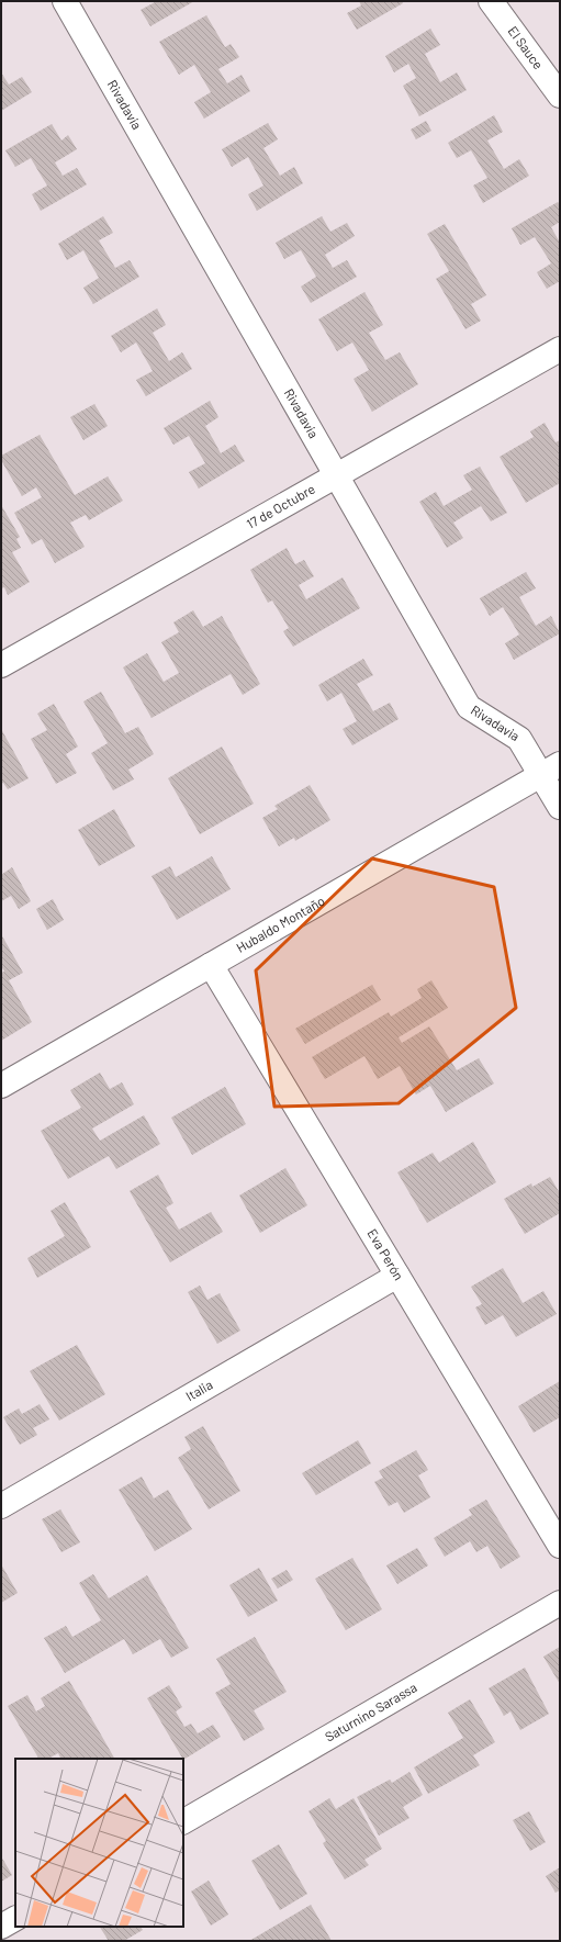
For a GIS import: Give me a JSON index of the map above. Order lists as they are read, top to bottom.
{
  "streets": {
    "street": [
      "El Sauce",
      "Rivadavia",
      "17 de Octubre",
      "Hubaldo Montaño",
      "Eva Perón",
      "Italia",
      "Saturnino Sarassa"
    ]
  },
  "crossings": [
    ["Rivadavia", "17 de Octubre"],
    ["Rivadavia", "Hubaldo Montaño"],
    ["Hubaldo Montaño", "Eva Perón"],
    ["Eva Perón", "Italia"]
  ]
}
